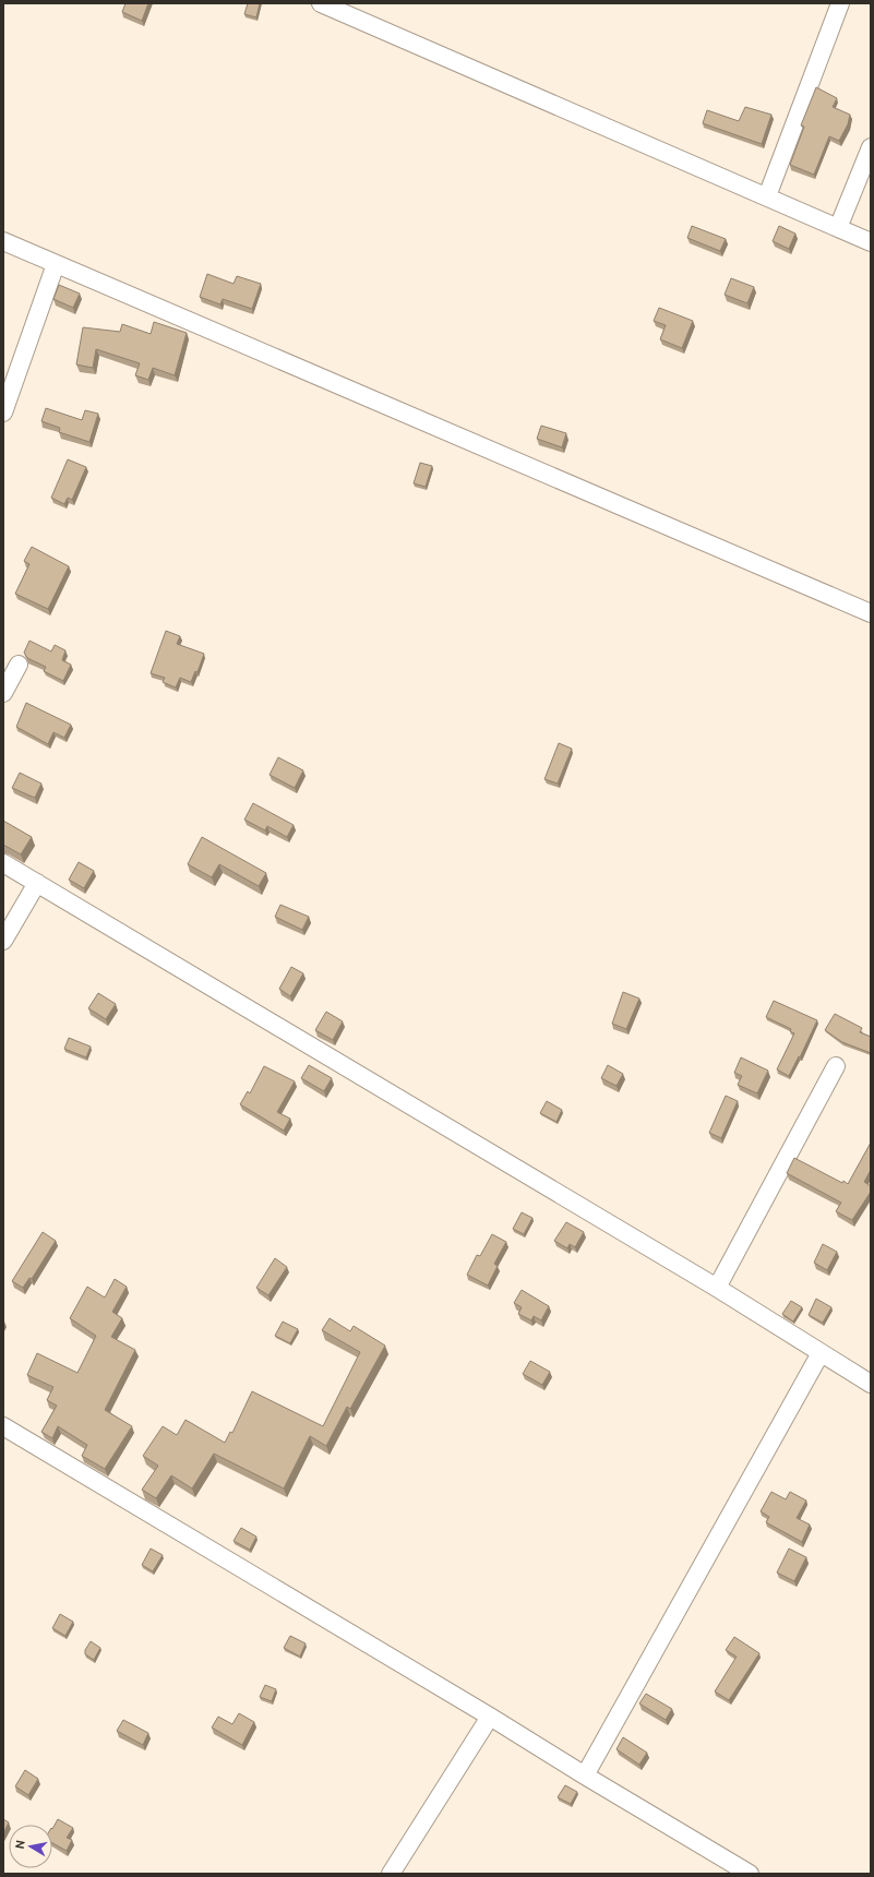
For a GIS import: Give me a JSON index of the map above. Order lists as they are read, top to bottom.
{
  "north": "left"
}
